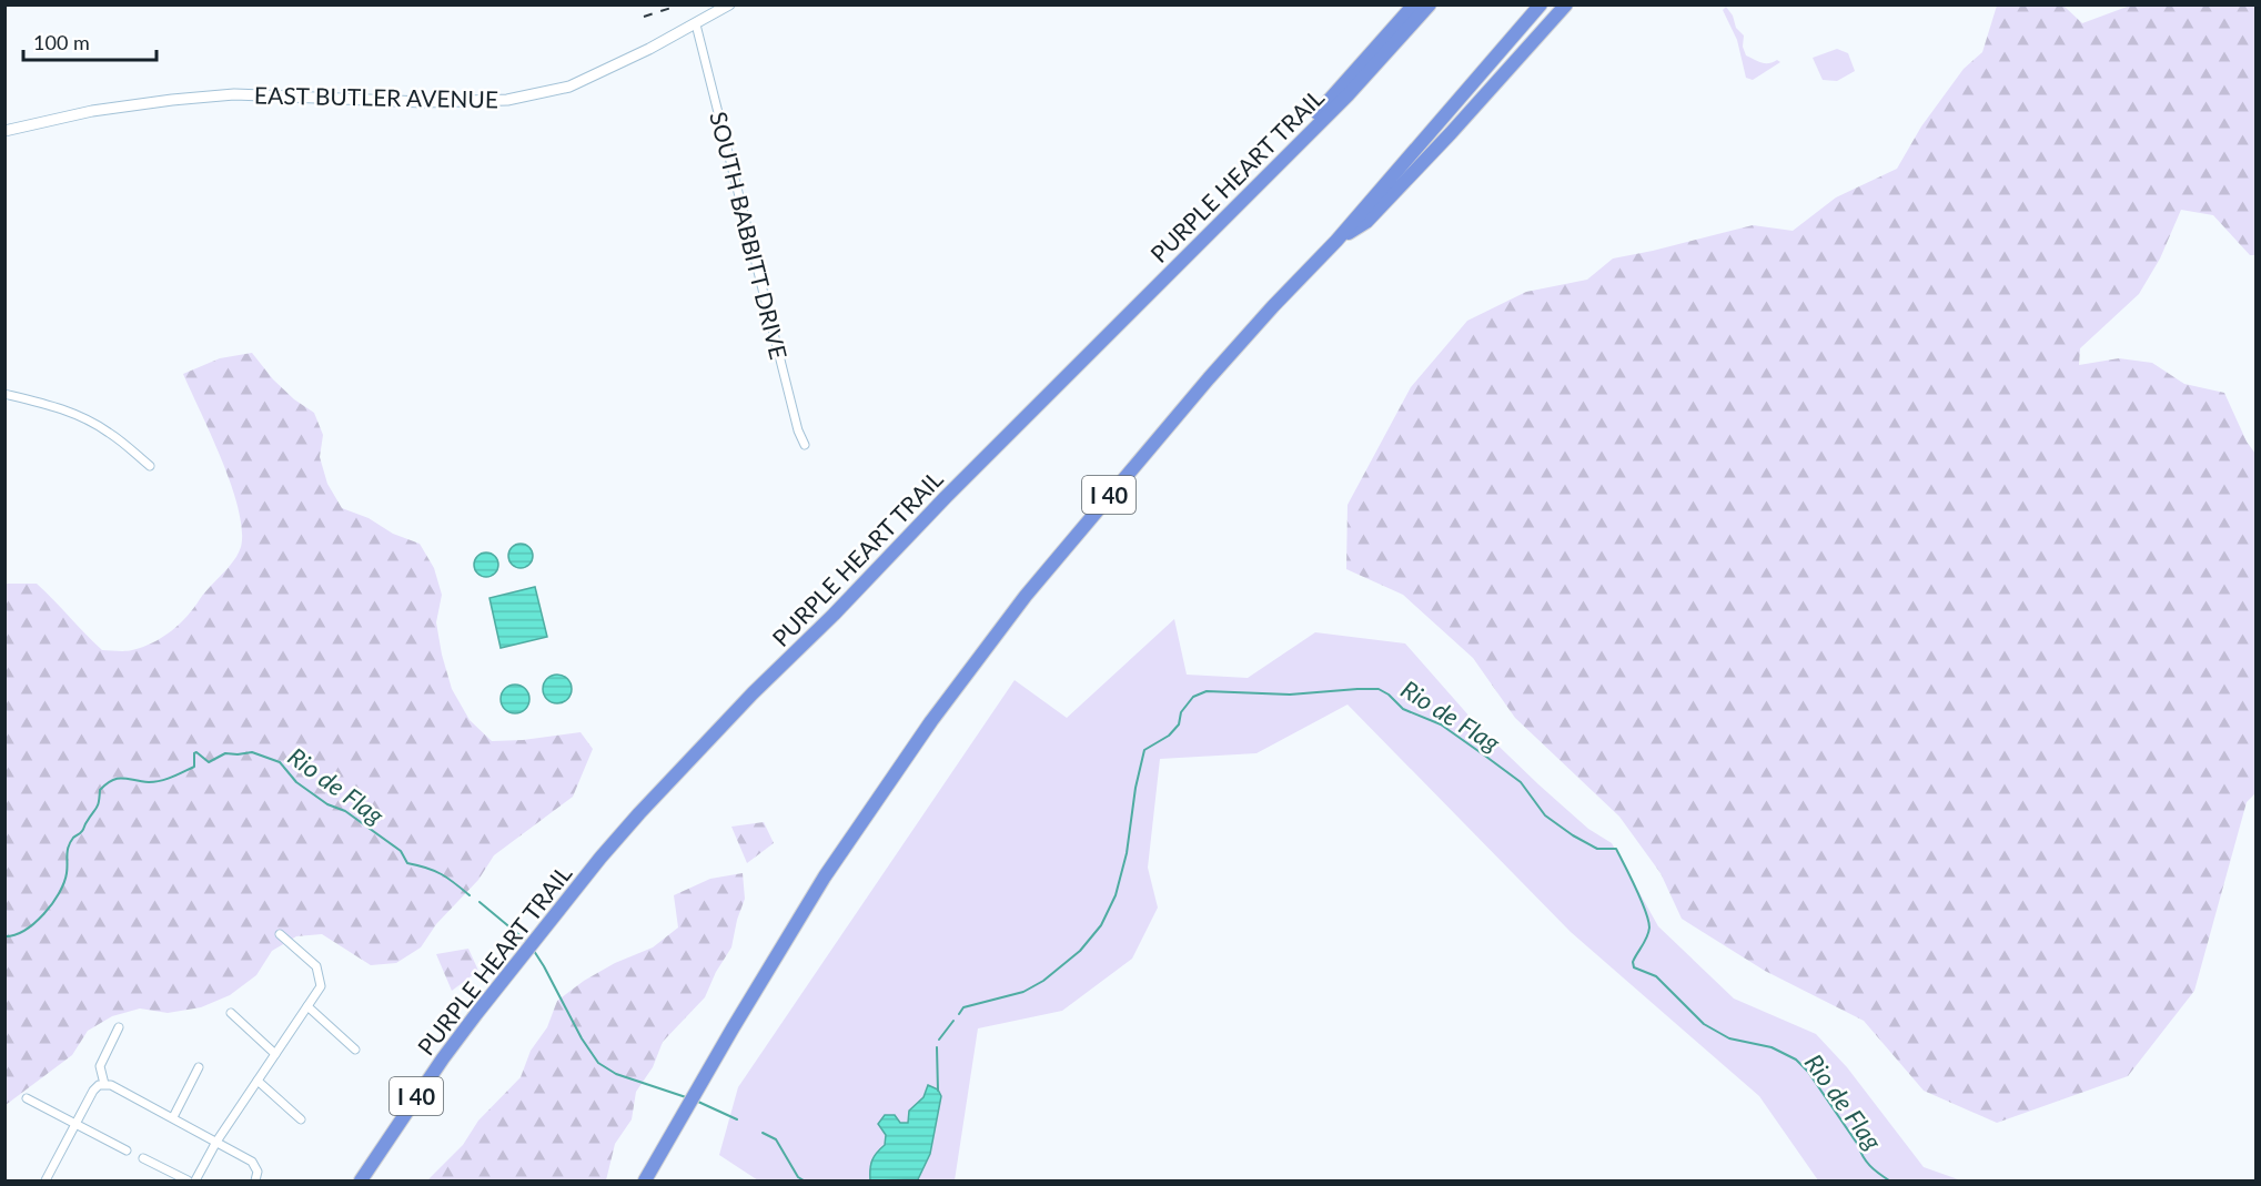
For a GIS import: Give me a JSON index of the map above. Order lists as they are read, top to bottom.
{
  "streets": {
    "highway": ["PURPLE HEART TRAIL", "I 40"],
    "main road": ["EAST BUTLER AVENUE"],
    "street": ["SOUTH BABBITT DRIVE"]
  },
  "crossings": [
    ["EAST BUTLER AVENUE", "SOUTH BABBITT DRIVE"]
  ],
  "water": ["Rio de Flag"],
  "scale_bar": "100 m"
}
